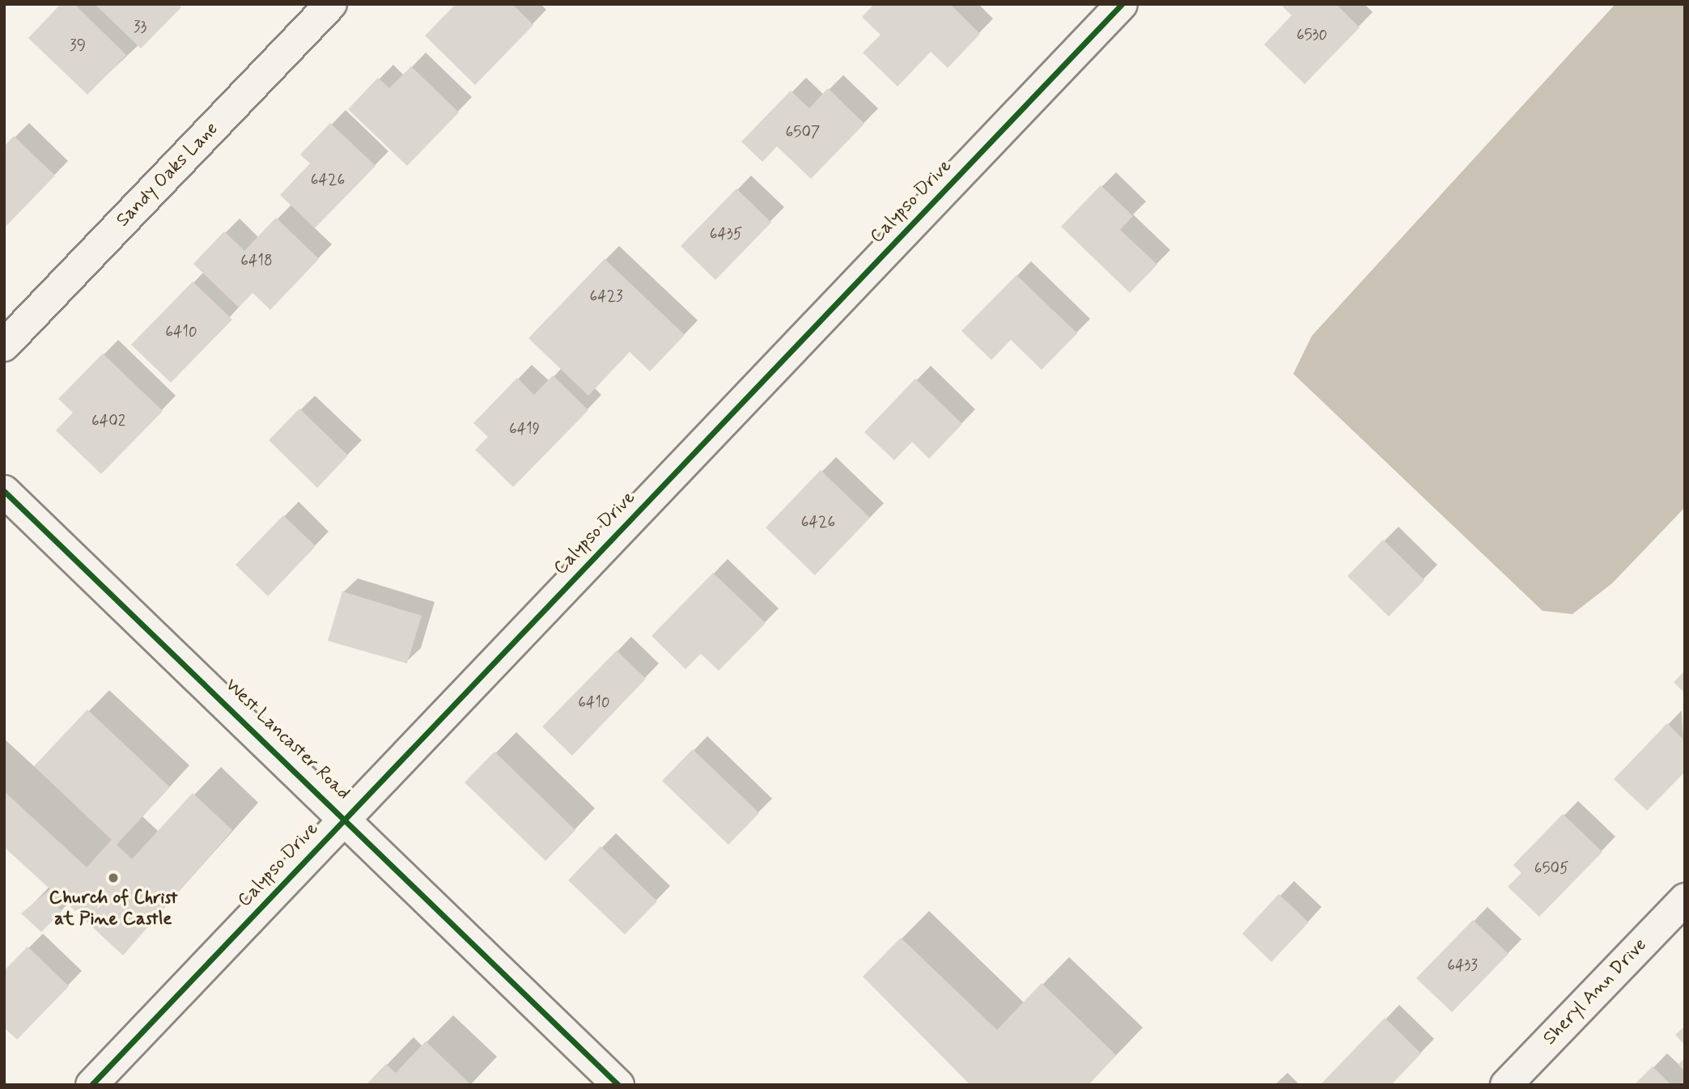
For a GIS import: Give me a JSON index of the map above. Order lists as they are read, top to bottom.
{
  "streets": {
    "street": [
      "Sandy Oaks Lane",
      "Calypso Drive",
      "West Lancaster Road",
      "Sheryl Ann Drive"
    ]
  },
  "crossings": [
    ["Calypso Drive", "West Lancaster Road"]
  ],
  "places": ["Church of Christ at Pine Castle"],
  "house_numbers": [
    "33",
    "6530",
    "39",
    "6507",
    "6426",
    "6435",
    "6418",
    "6423",
    "6410",
    "6402",
    "6419",
    "6426",
    "6410",
    "6505",
    "6433"
  ]
}
